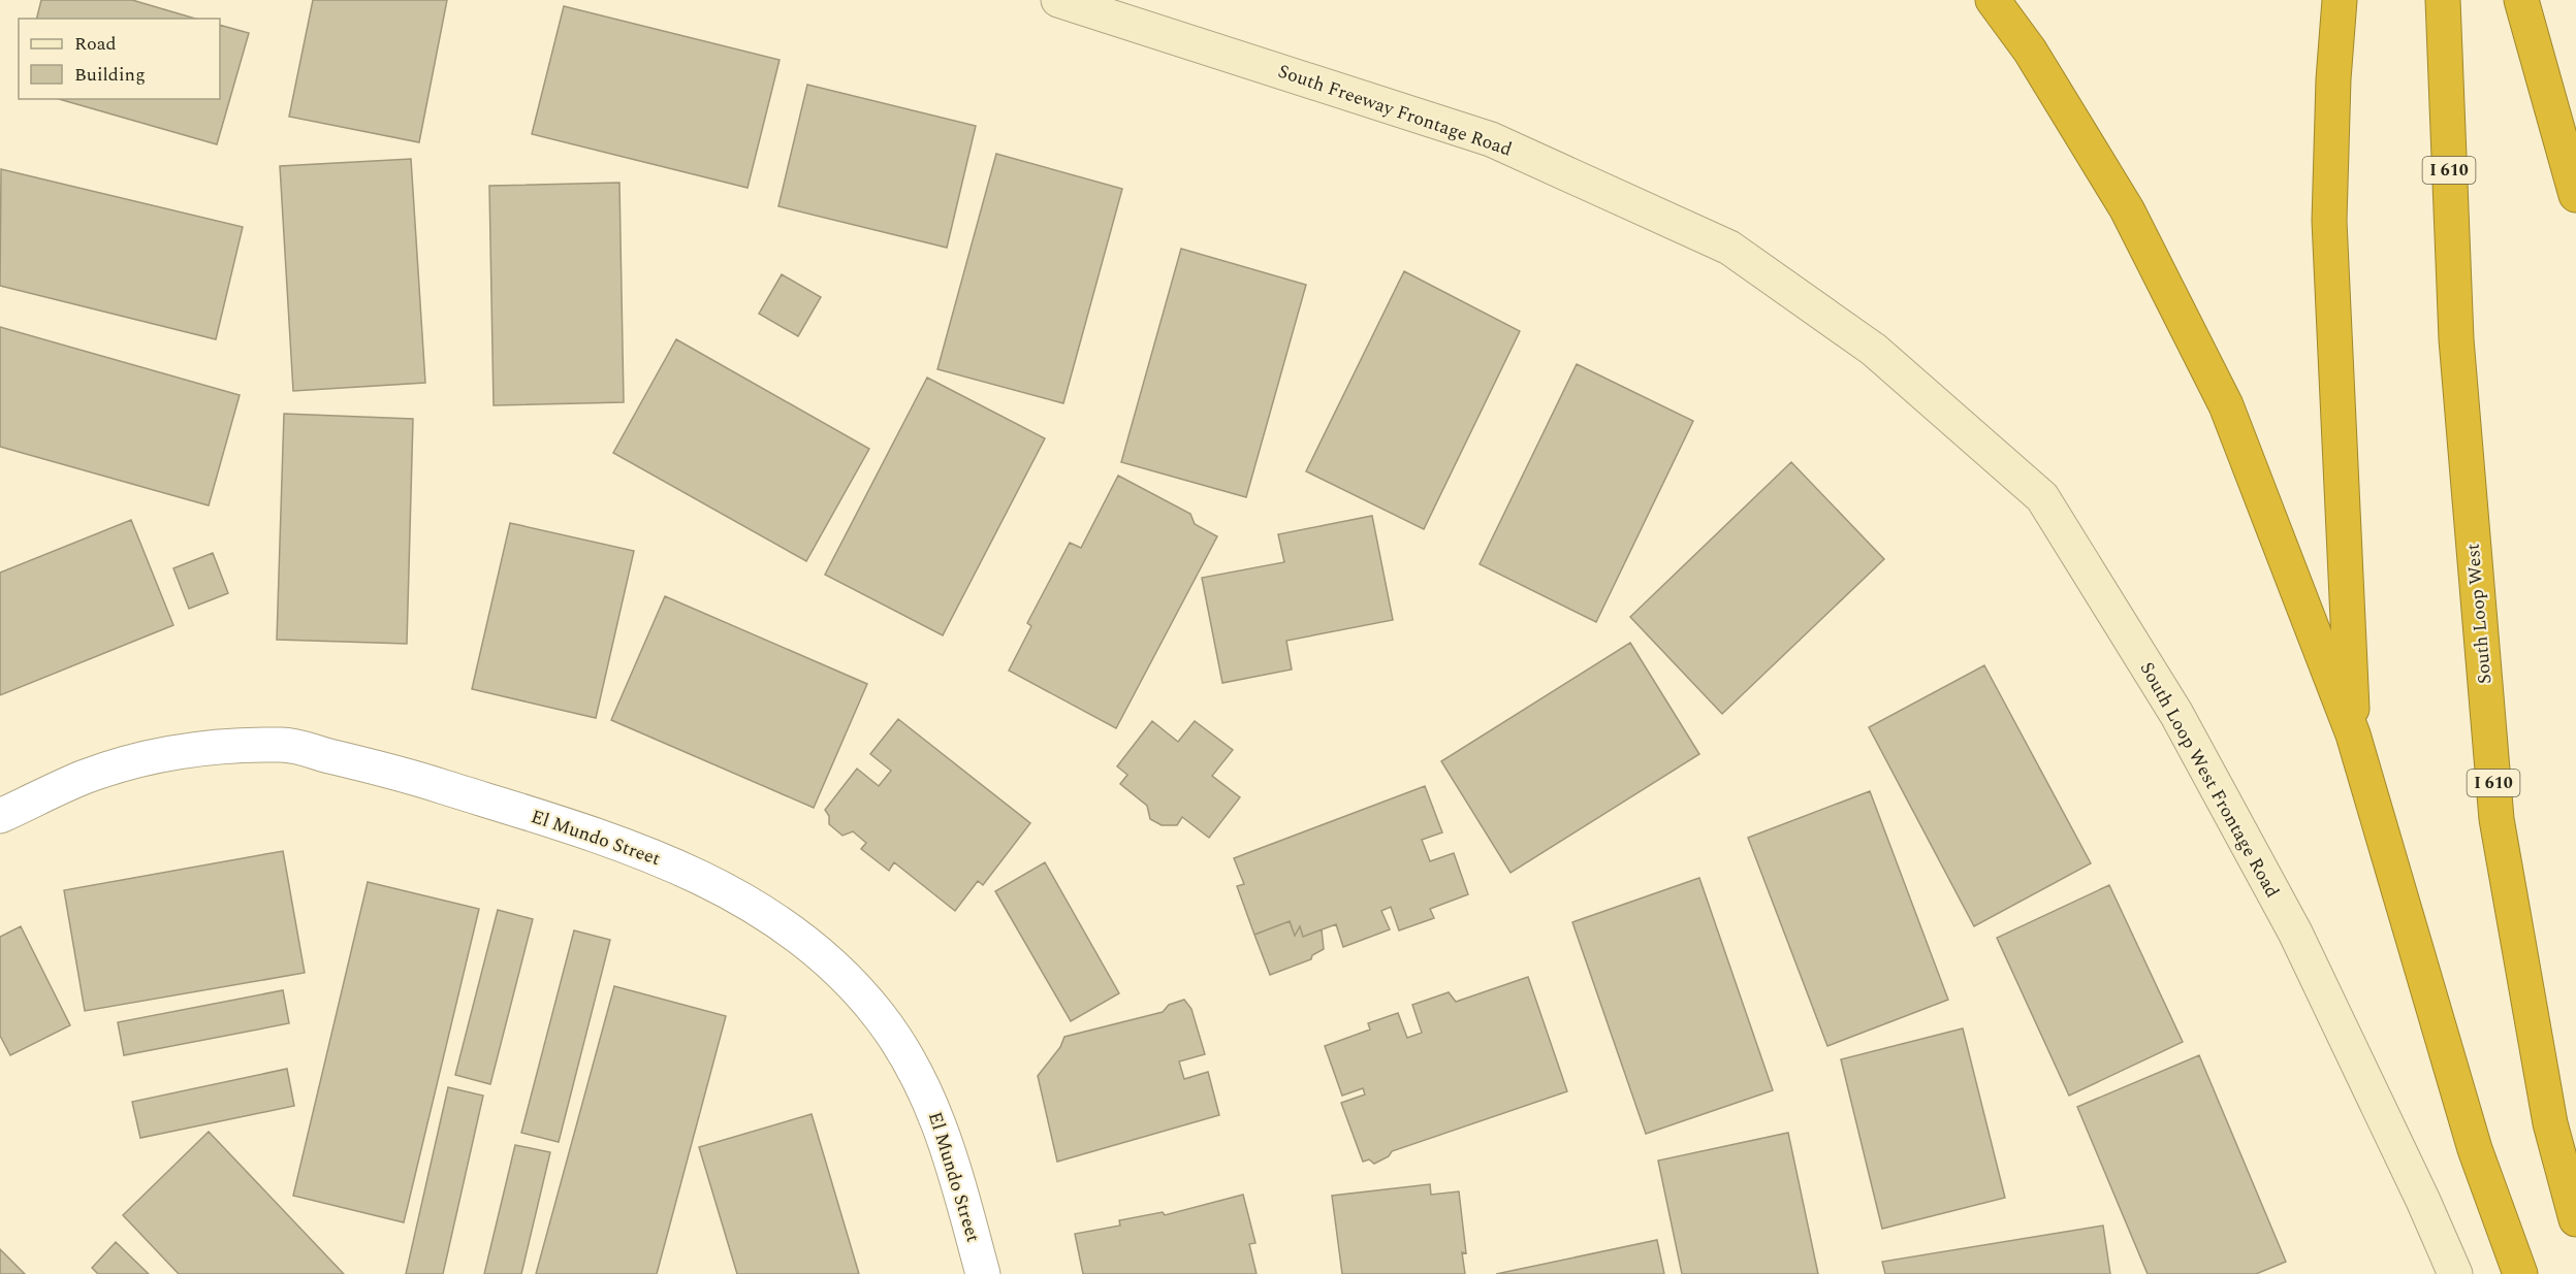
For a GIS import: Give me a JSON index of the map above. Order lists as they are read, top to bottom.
{
  "streets": {
    "highway": ["I 610", "South Loop West"],
    "main road": ["South Freeway Frontage Road", "South Loop West Frontage Road"],
    "street": ["El Mundo Street"]
  },
  "crossings": [
    ["South Freeway Frontage Road", "South Loop West Frontage Road"]
  ],
  "legend": ["Road", "Building"]
}
